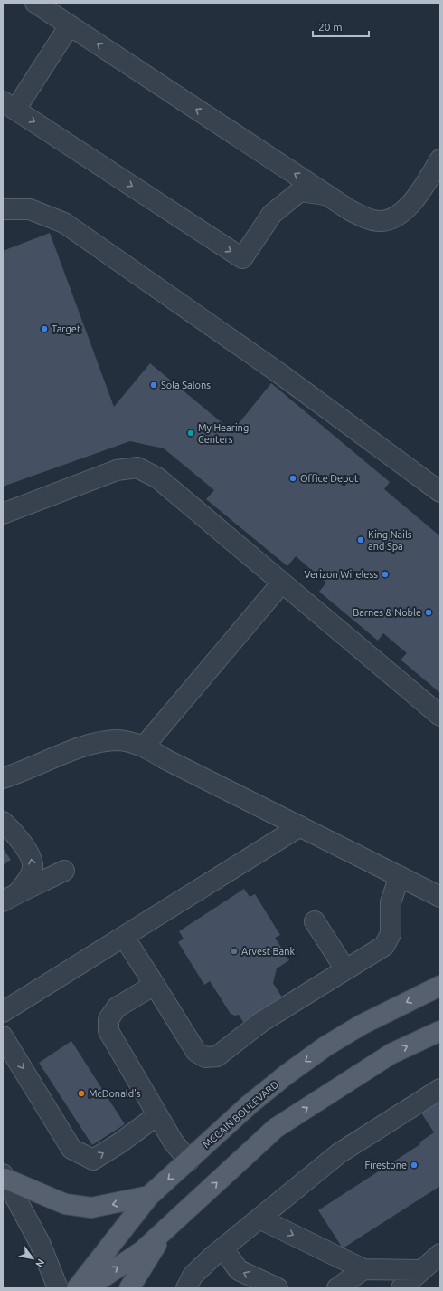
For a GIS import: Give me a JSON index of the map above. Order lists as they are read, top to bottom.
{
  "streets": {
    "main road": ["MCCAIN BOULEVARD"]
  },
  "places": [
    "Target",
    "Sola Salons",
    "My Hearing Centers",
    "Office Depot",
    "King Nails and Spa",
    "Verizon Wireless",
    "Barnes & Noble",
    "Arvest Bank",
    "McDonald's",
    "Firestone"
  ],
  "scale_bar": "20 m",
  "north": "bottom right"
}
